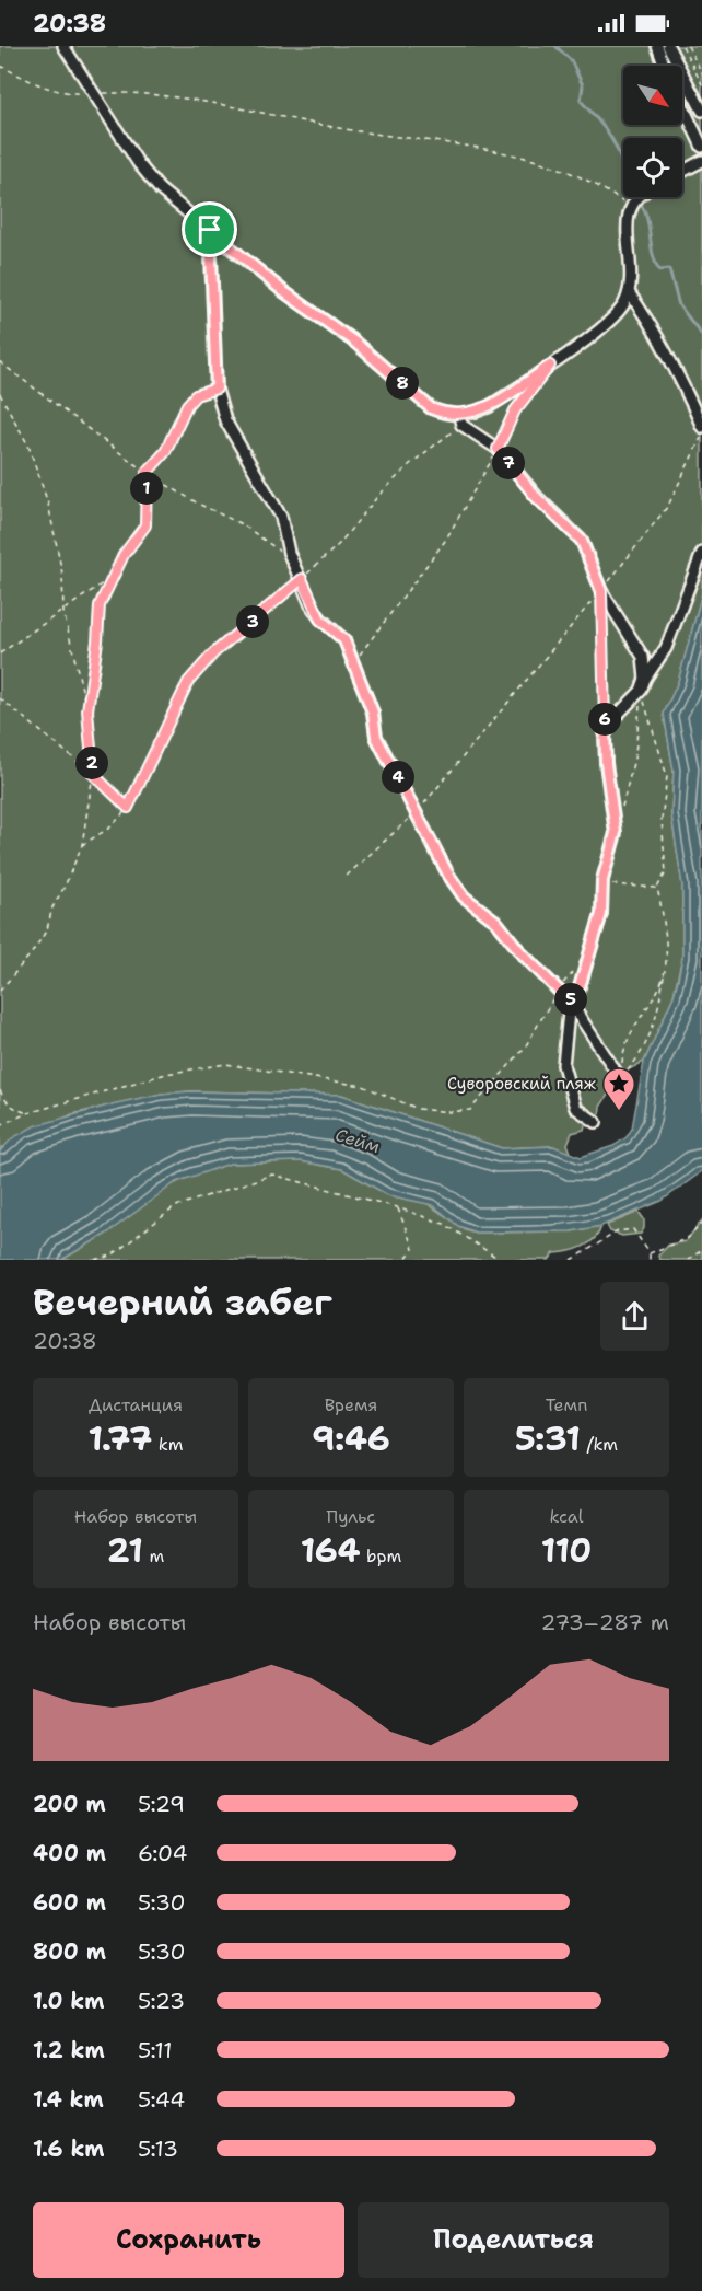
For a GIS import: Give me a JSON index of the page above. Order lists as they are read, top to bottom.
{
  "water": ["Сейм"],
  "places": {
    "place": ["Суворовский пляж"]
  },
  "north": "bottom right",
  "page": {
    "status": "20:38",
    "pins": [
      "8",
      "7",
      "1",
      "3",
      "6",
      "2",
      "4",
      "5"
    ],
    "heading": ["Вечерний забег", "20:38"],
    "stats": [
      ["Дистанция", "1.77 km"],
      ["Время", "9:46"],
      ["Темп", "5:31 /km"],
      ["Набор высоты", "21 m"],
      ["Пульс", "164 bpm"],
      ["kcal", "110"]
    ],
    "chart": ["Набор высоты", "273–287 m"],
    "list": [
      {
        "name": "200 m",
        "note": "5:29"
      },
      {
        "name": "400 m",
        "note": "6:04"
      },
      {
        "name": "600 m",
        "note": "5:30"
      },
      {
        "name": "800 m",
        "note": "5:30"
      },
      {
        "name": "1.0 km",
        "note": "5:23"
      },
      {
        "name": "1.2 km",
        "note": "5:11"
      },
      {
        "name": "1.4 km",
        "note": "5:44"
      },
      {
        "name": "1.6 km",
        "note": "5:13"
      }
    ],
    "buttons": ["Сохранить", "Поделиться"]
  }
}
